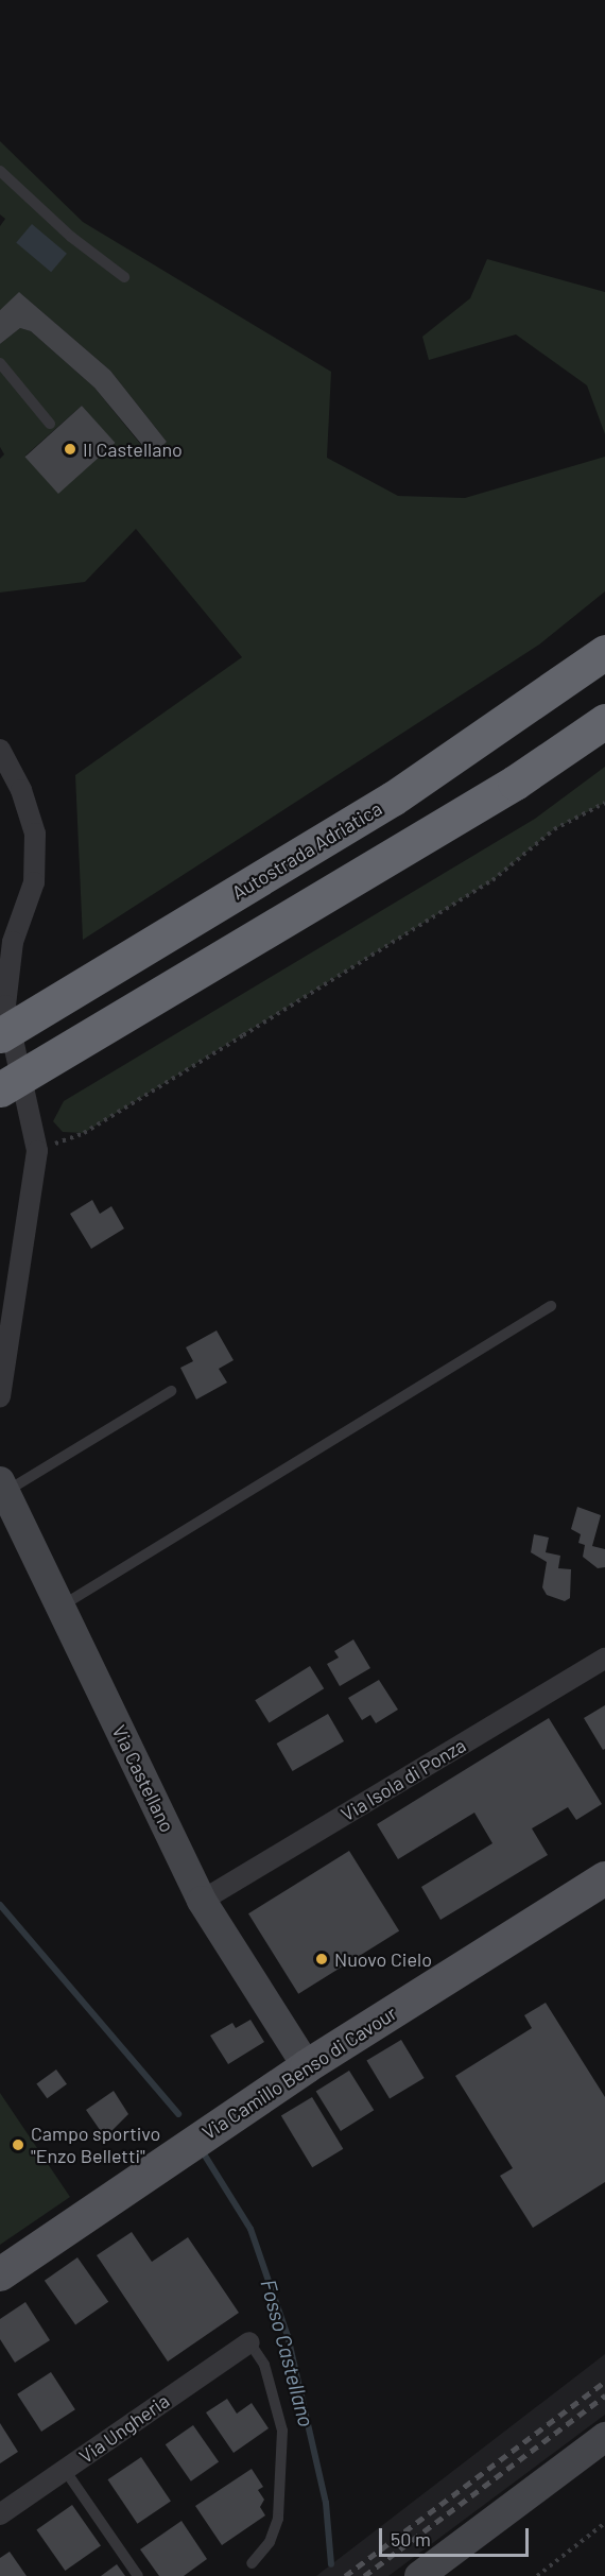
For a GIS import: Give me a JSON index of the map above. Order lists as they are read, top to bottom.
{
  "streets": {
    "highway": ["Autostrada Adriatica"],
    "main road": ["Via Camillo Benso di Cavour"],
    "street": ["Via Castellano", "Via Isola di Ponza", "Via Ungheria"]
  },
  "crossings": [
    ["Via Castellano", "Via Isola di Ponza"],
    ["Via Castellano", "Via Camillo Benso di Cavour"]
  ],
  "water": ["Fosso Castellano"],
  "places": ["Il Castellano", "Nuovo Cielo", "Campo sportivo \"Enzo Belletti\""],
  "scale_bar": "50 m"
}
